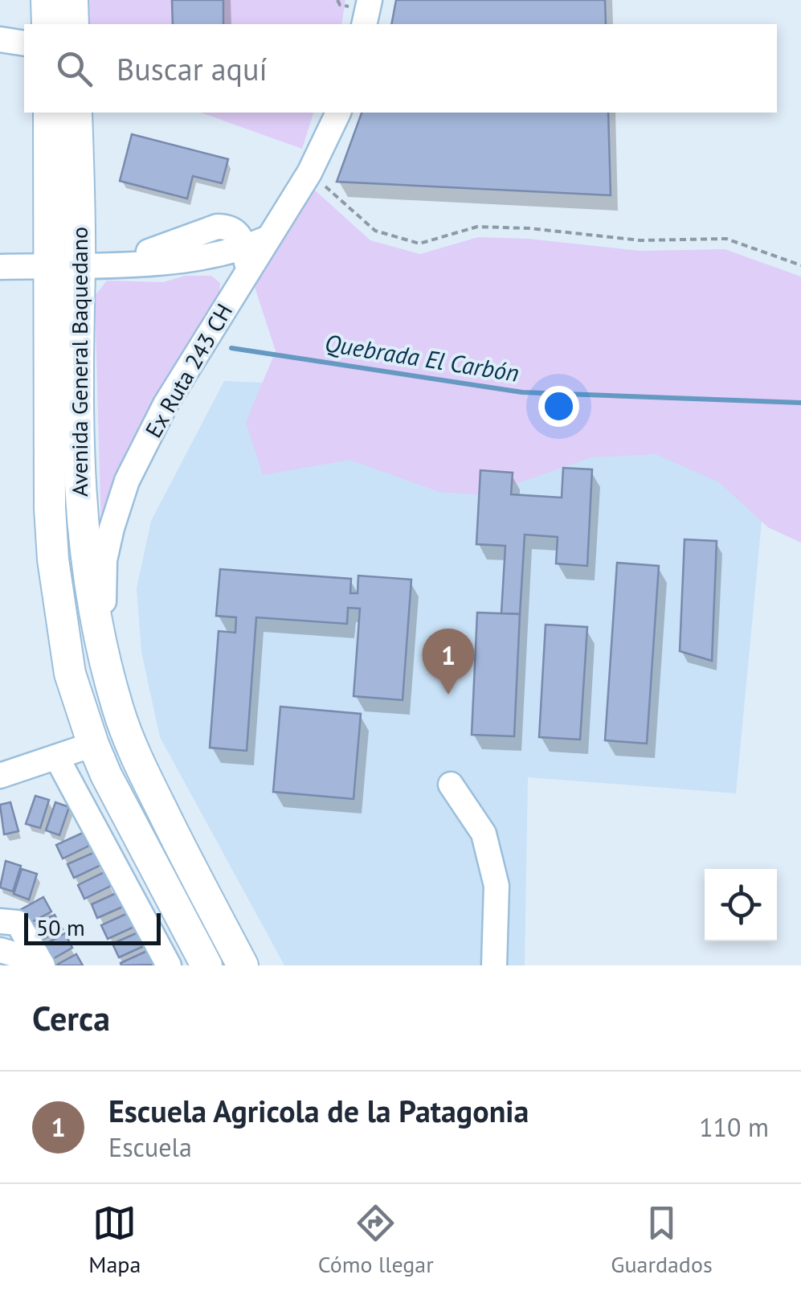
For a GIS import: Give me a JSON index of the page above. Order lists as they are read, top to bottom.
{
  "streets": {
    "main road": ["Avenida General Baquedano"],
    "street": ["Ex Ruta 243 CH"]
  },
  "crossings": [
    ["Avenida General Baquedano", "Ex Ruta 243 CH"]
  ],
  "water": ["Quebrada El Carbón"],
  "scale_bar": "50 m",
  "page": {
    "search": "Buscar aquí",
    "pins": "1",
    "scale": "50 m",
    "heading": "Cerca",
    "list": [
      {
        "mark": "1",
        "name": "Escuela Agricola de la Patagonia",
        "note": "Escuela",
        "value": "110 m"
      }
    ],
    "nav": ["Mapa", "Cómo llegar", "Guardados"]
  }
}
